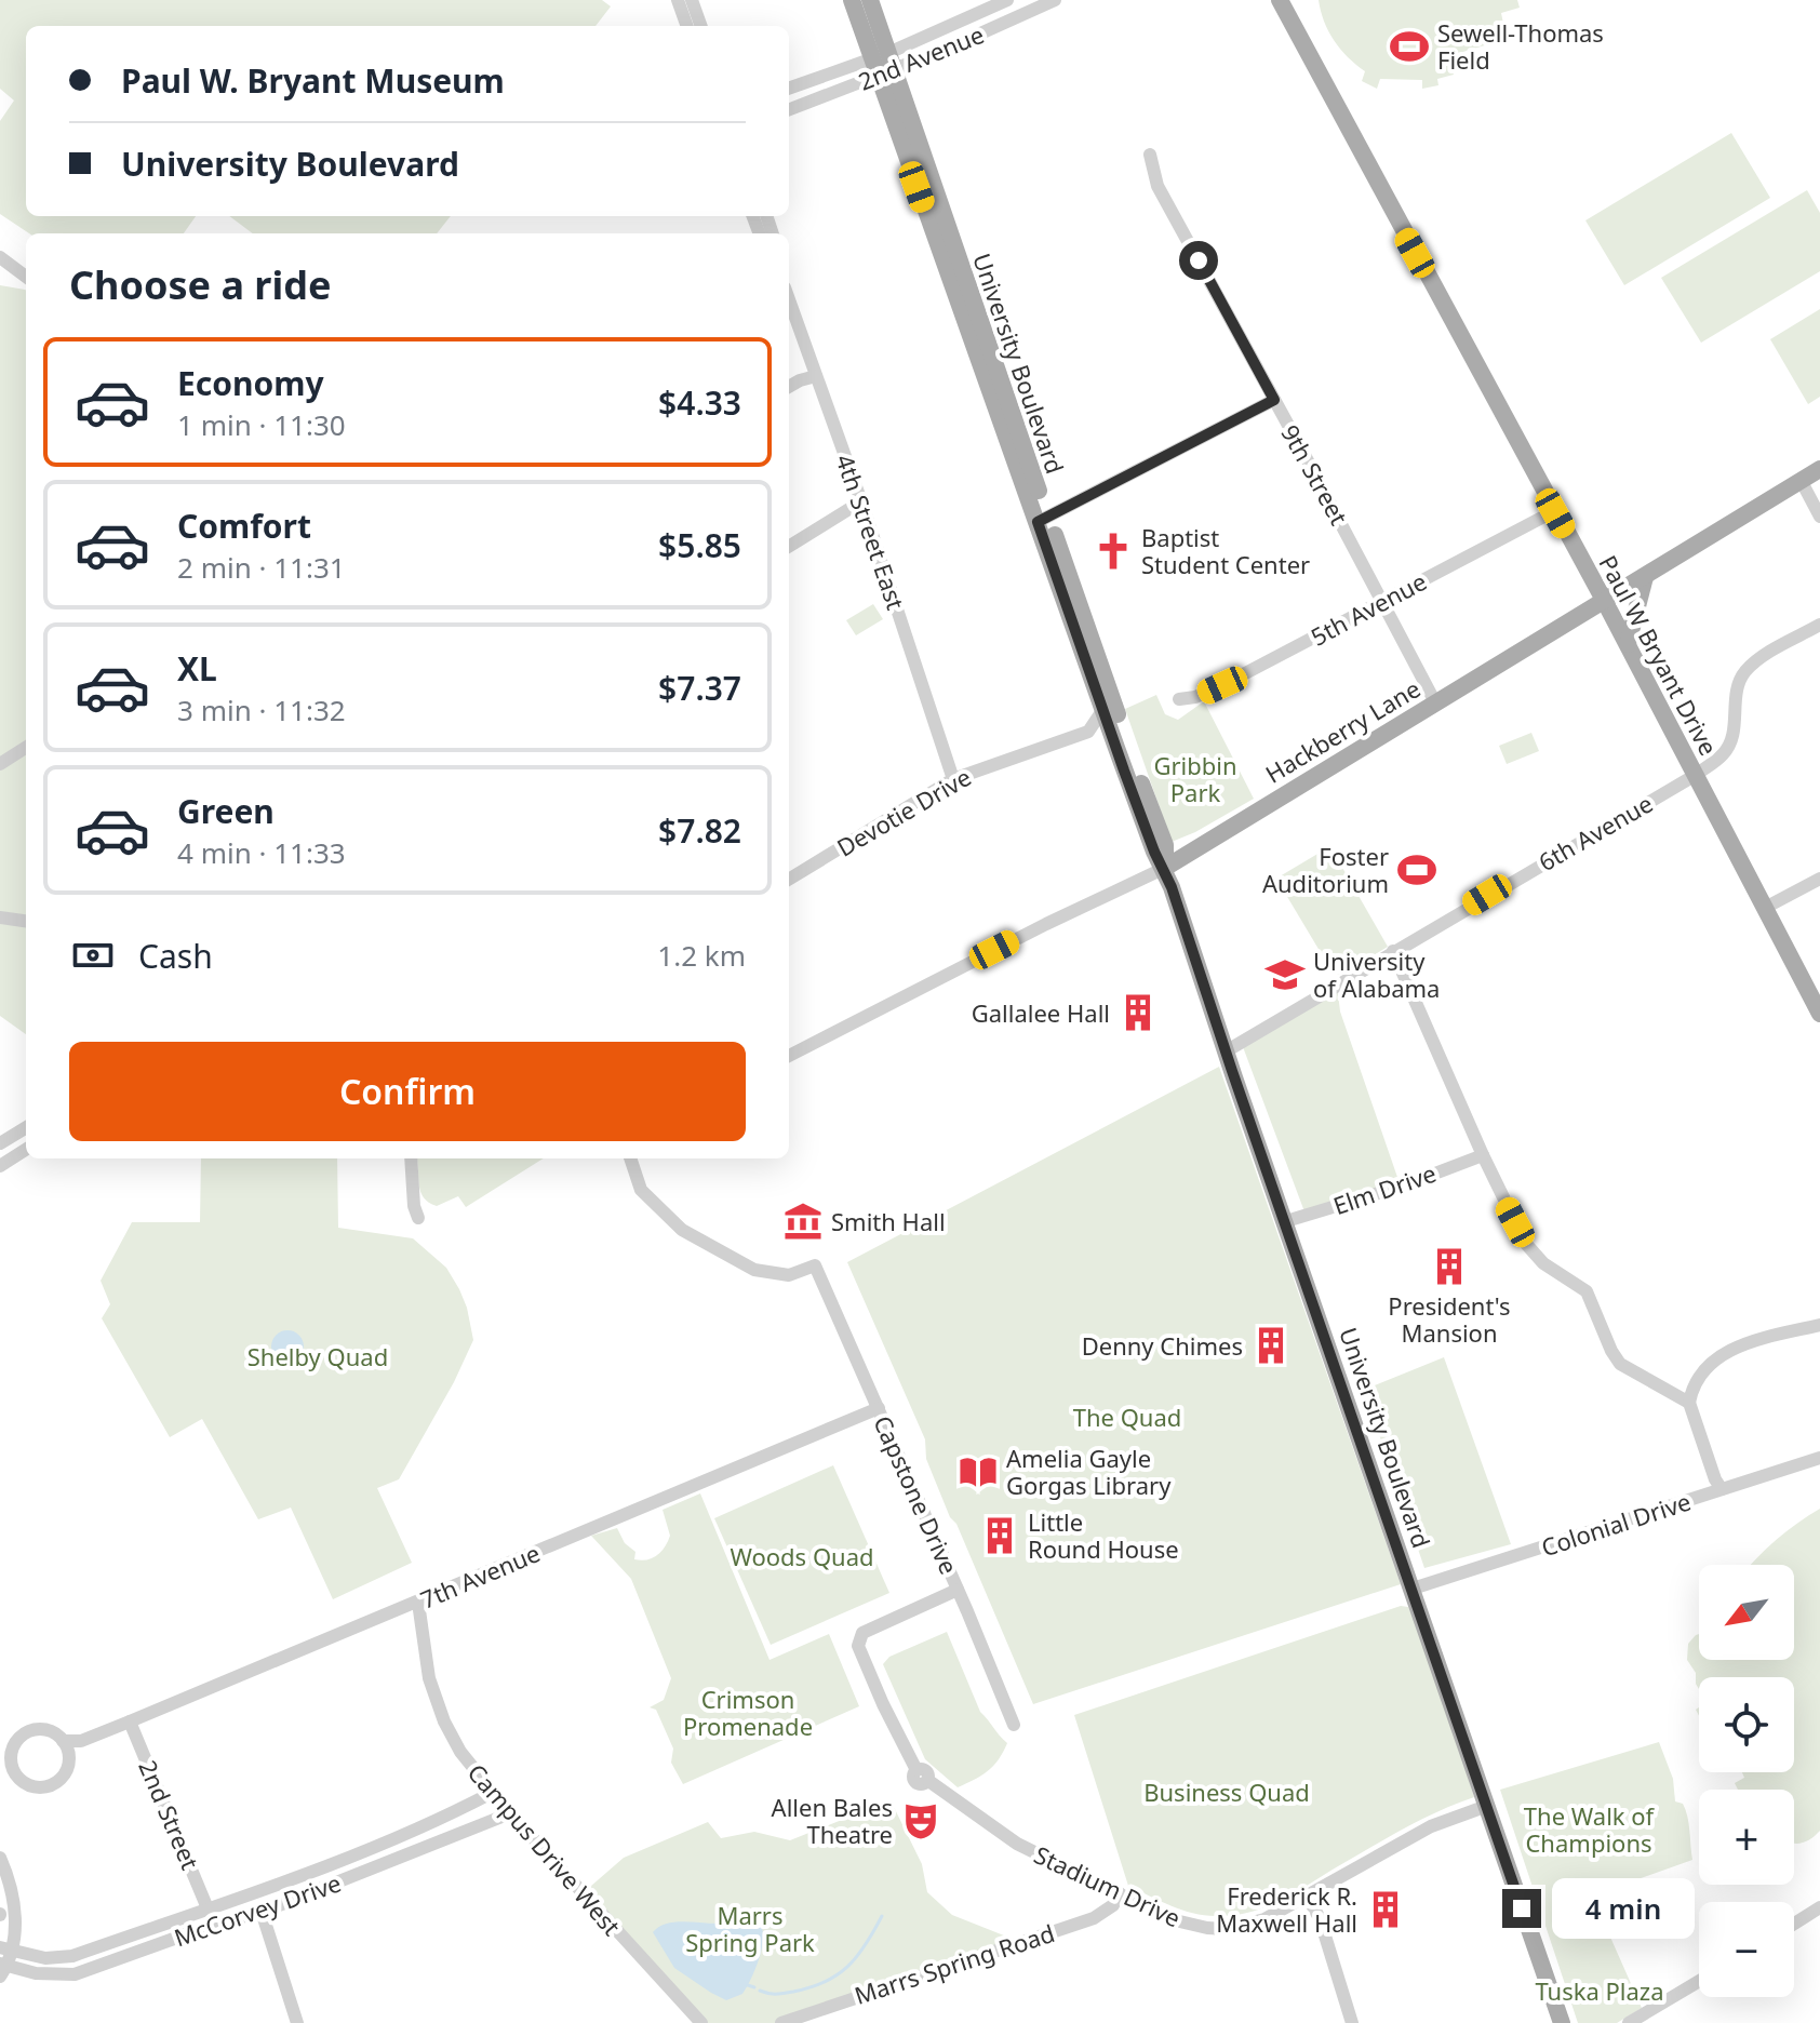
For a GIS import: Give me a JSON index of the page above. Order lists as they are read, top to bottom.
{
  "streets": {
    "main road": ["University Boulevard", "Paul W Bryant Drive", "Hackberry Lane"],
    "street": [
      "2nd Avenue",
      "9th Street",
      "4th Street East",
      "5th Avenue",
      "Devotie Drive",
      "6th Avenue",
      "Elm Drive",
      "Capstone Drive",
      "Colonial Drive",
      "7th Avenue",
      "2nd Street",
      "Campus Drive West",
      "Stadium Drive",
      "McCorvey Drive",
      "Marrs Spring Road"
    ]
  },
  "crossings": [
    ["2nd Avenue", "University Boulevard"],
    ["University Boulevard", "Hackberry Lane"],
    ["University Boulevard", "Devotie Drive"],
    ["University Boulevard", "6th Avenue"],
    ["University Boulevard", "Elm Drive"],
    ["University Boulevard", "Colonial Drive"],
    ["University Boulevard", "Stadium Drive"],
    ["9th Street", "5th Avenue"],
    ["9th Street", "Hackberry Lane"],
    ["4th Street East", "Devotie Drive"],
    ["5th Avenue", "Paul W Bryant Drive"],
    ["Paul W Bryant Drive", "Hackberry Lane"],
    ["Paul W Bryant Drive", "6th Avenue"],
    ["Capstone Drive", "7th Avenue"],
    ["Capstone Drive", "Stadium Drive"],
    ["7th Avenue", "2nd Street"],
    ["7th Avenue", "Campus Drive West"],
    ["2nd Street", "McCorvey Drive"],
    ["Campus Drive West", "McCorvey Drive"],
    ["Stadium Drive", "Marrs Spring Road"]
  ],
  "parks": [
    "Gribbin Park",
    "Shelby Quad",
    "The Quad",
    "Woods Quad",
    "Crimson Promenade",
    "Business Quad",
    "The Walk of Champions",
    "Marrs Spring Park",
    "Tuska Plaza"
  ],
  "places": {
    "sports": ["Sewell-Thomas Field", "Foster Auditorium"],
    "church": ["Baptist Student Center"],
    "school or university": ["University of Alabama"],
    "building": [
      "Gallalee Hall",
      "President's Mansion",
      "Denny Chimes",
      "Little Round House",
      "Frederick R. Maxwell Hall"
    ],
    "museum": ["Smith Hall"],
    "library": ["Amelia Gayle Gorgas Library"],
    "theatre": ["Allen Bales Theatre"]
  },
  "north": "bottom left",
  "page": {
    "banner": ["Paul W. Bryant Museum", "University Boulevard"],
    "heading": "Choose a ride",
    "list": [
      {
        "name": "Economy",
        "note": "1 min · 11:30",
        "value": "$4.33"
      },
      {
        "name": "Comfort",
        "note": "2 min · 11:31",
        "value": "$5.85"
      },
      {
        "name": "XL",
        "note": "3 min · 11:32",
        "value": "$7.37"
      },
      {
        "name": "Green",
        "note": "4 min · 11:33",
        "value": "$7.82"
      }
    ],
    "pay": ["Cash", "1.2 km"],
    "buttons": "Confirm",
    "map_buttons": ["+", "−"],
    "bubble": "4 min"
  }
}
